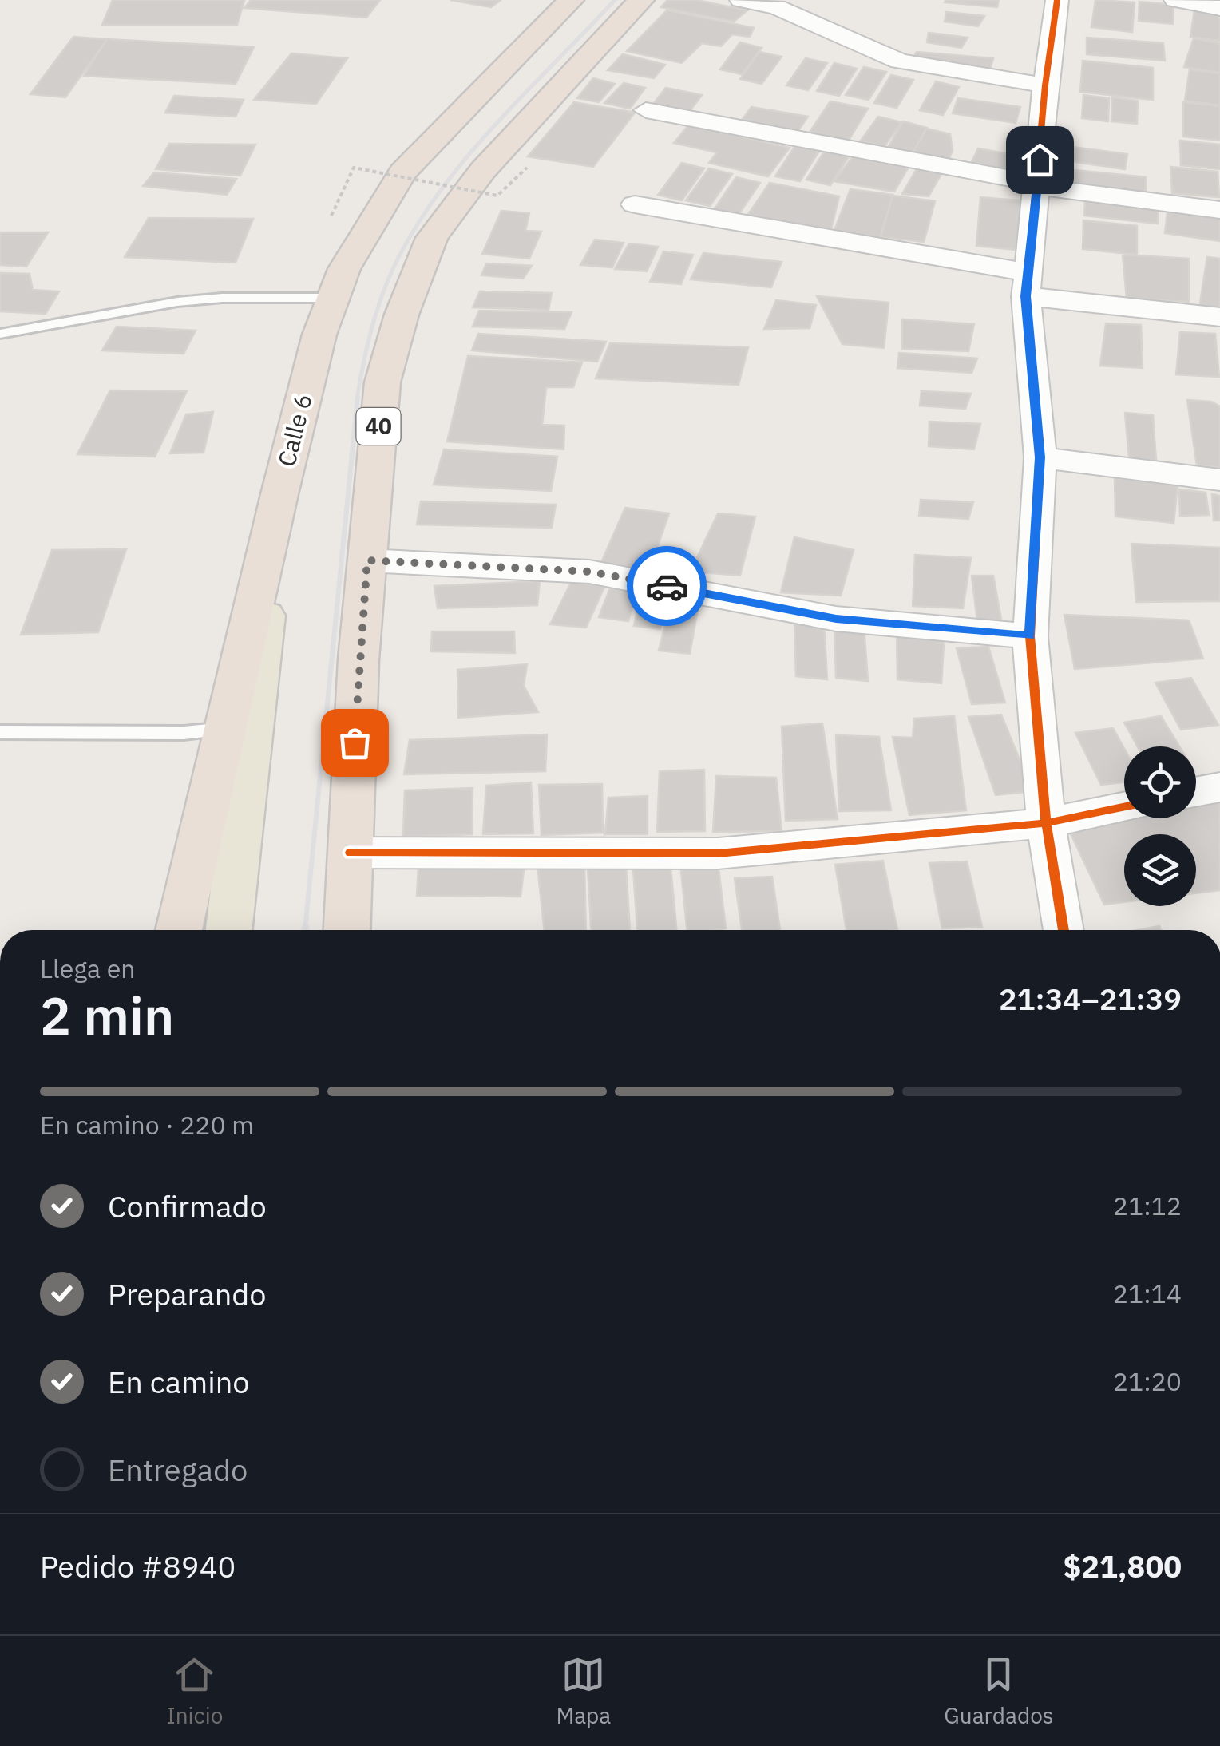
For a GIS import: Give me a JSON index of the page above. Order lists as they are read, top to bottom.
{
  "streets": {
    "highway": ["40", "Calle 6"]
  },
  "page": {
    "heading": ["2 min", "Llega en", "21:34–21:39"],
    "panel": ["Pedido #8940", "$21,800"],
    "bar": "En camino · 220 m",
    "list": [
      ["Confirmado", "21:12"],
      ["Preparando", "21:14"],
      ["En camino", "21:20"],
      "Entregado"
    ],
    "tabs": ["Inicio", "Mapa", "Guardados"]
  }
}
